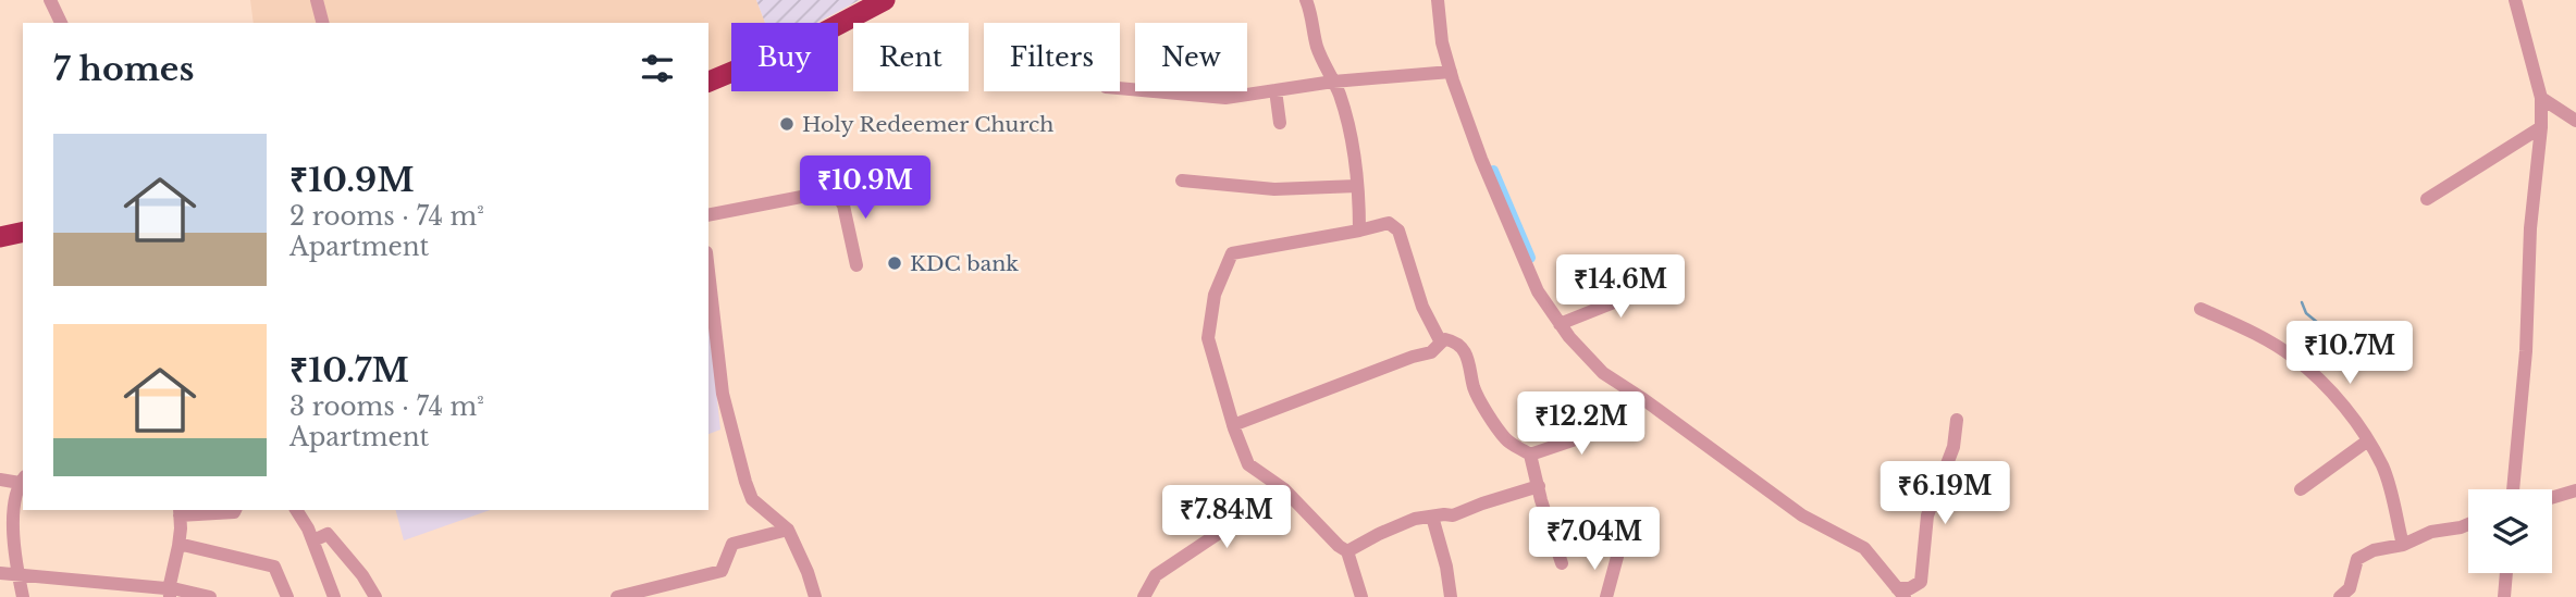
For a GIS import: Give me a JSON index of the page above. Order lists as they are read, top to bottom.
{
  "places": ["Holy Redeemer Church", "KDC bank"],
  "page": {
    "chip": [
      "Buy",
      "Rent",
      "Filters",
      "New"
    ],
    "heading": "7 homes",
    "list": [
      {
        "name": "₹10.9M",
        "note": "2 rooms · 74 m² · Apartment"
      },
      {
        "name": "₹10.7M",
        "note": "3 rooms · 74 m² · Apartment"
      }
    ],
    "price": [
      "₹10.9M",
      "₹14.6M",
      "₹10.7M",
      "₹12.2M",
      "₹6.19M",
      "₹7.84M",
      "₹7.04M"
    ]
  }
}
